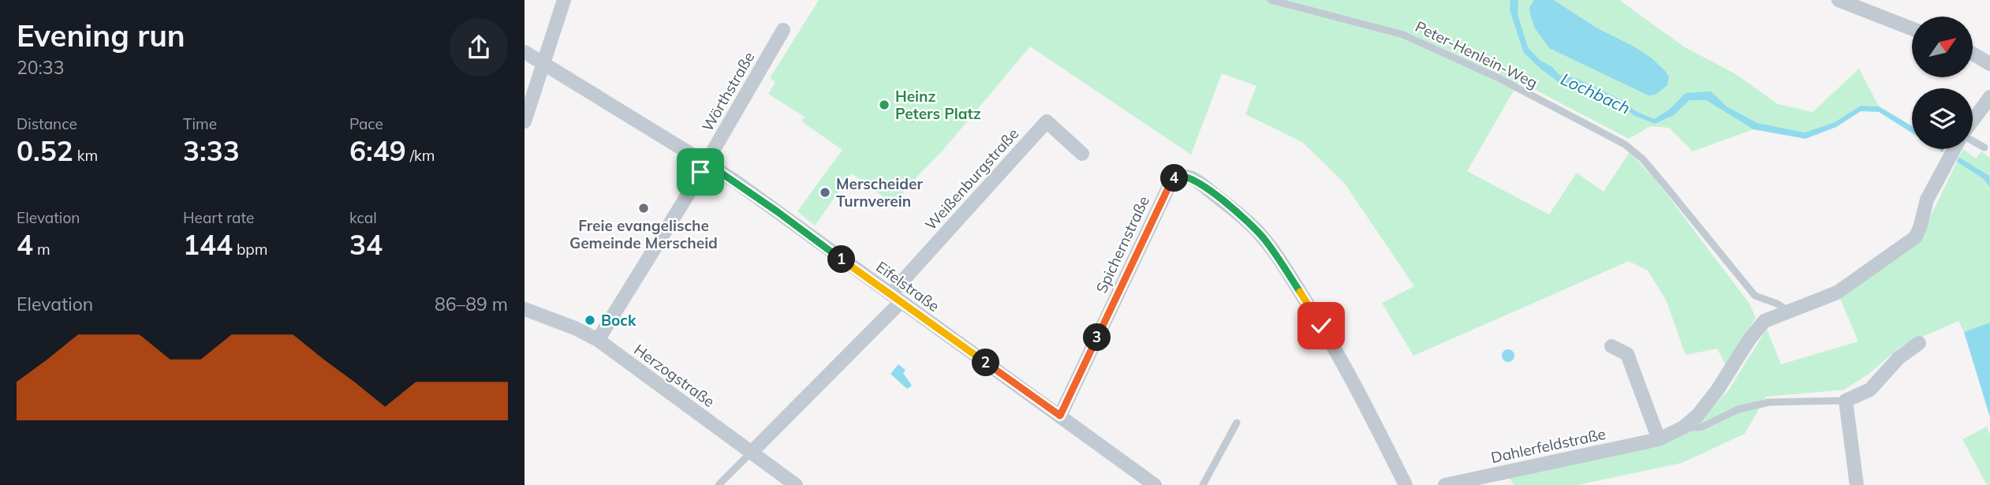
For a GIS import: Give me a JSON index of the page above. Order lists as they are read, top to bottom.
{
  "streets": {
    "street": [
      "Wörthstraße",
      "Weißenburgstraße",
      "Spichernstraße",
      "Eifelstraße",
      "Herzogstraße",
      "Dahlerfeldstraße"
    ],
    "lane": ["Peter-Henlein-Weg"]
  },
  "crossings": [
    ["Peter-Henlein-Weg", "Dahlerfeldstraße"],
    ["Wörthstraße", "Eifelstraße"],
    ["Wörthstraße", "Herzogstraße"],
    ["Weißenburgstraße", "Eifelstraße"],
    ["Weißenburgstraße", "Herzogstraße"],
    ["Spichernstraße", "Eifelstraße"]
  ],
  "water": ["Lochbach"],
  "places": [
    "Heinz Peters Platz",
    "Merscheider Turnverein",
    "Freie evangelische Gemeinde Merscheid",
    "Bock"
  ],
  "north": "top right",
  "page": {
    "heading": ["Evening run", "20:33"],
    "stats": [
      ["Distance", "0.52 km"],
      ["Time", "3:33"],
      ["Pace", "6:49 /km"],
      ["Elevation", "4 m"],
      ["Heart rate", "144 bpm"],
      ["kcal", "34"]
    ],
    "pins": [
      "4",
      "1",
      "3",
      "2"
    ],
    "chart": ["Elevation", "86–89 m"]
  }
}
